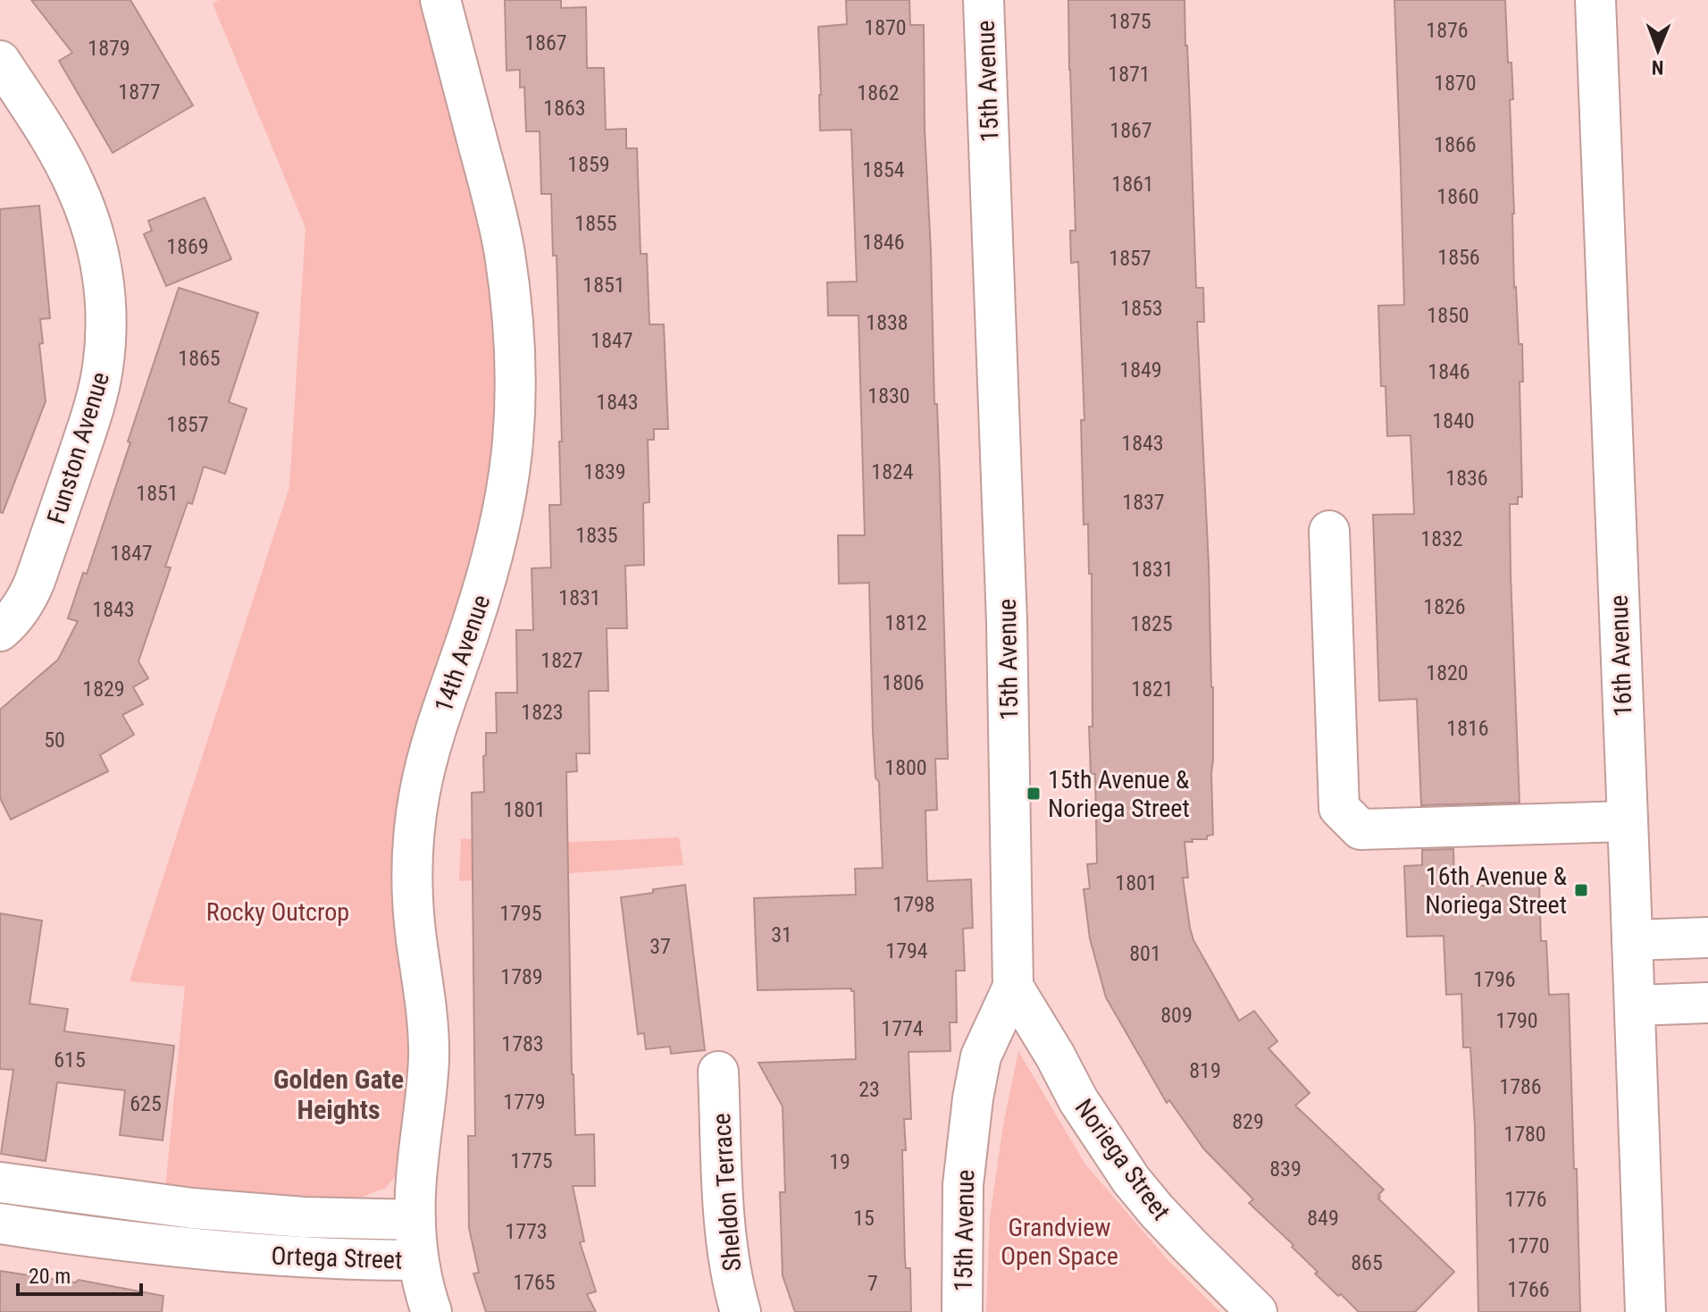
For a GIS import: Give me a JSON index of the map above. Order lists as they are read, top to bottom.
{
  "streets": {
    "street": [
      "15th Avenue",
      "Funston Avenue",
      "14th Avenue",
      "16th Avenue",
      "Noriega Street",
      "Sheldon Terrace",
      "Ortega Street"
    ]
  },
  "crossings": [
    ["15th Avenue", "Noriega Street"],
    ["14th Avenue", "Ortega Street"]
  ],
  "districts": ["Golden Gate Heights"],
  "parks": ["Rocky Outcrop", "Grandview Open Space"],
  "places": {
    "transit": ["15th Avenue & Noriega Street", "16th Avenue & Noriega Street"]
  },
  "house_numbers": [
    "1875",
    "1870",
    "1876",
    "1867",
    "1879",
    "1871",
    "1870",
    "1877",
    "1862",
    "1863",
    "1867",
    "1866",
    "1859",
    "1854",
    "1861",
    "1860",
    "1855",
    "1846",
    "1869",
    "1856",
    "1857",
    "1851",
    "1853",
    "1850",
    "1838",
    "1847",
    "1865",
    "1849",
    "1846",
    "1830",
    "1843",
    "1840",
    "1857",
    "1843",
    "1839",
    "1824",
    "1836",
    "1851",
    "1837",
    "1835",
    "1832",
    "1847",
    "1831",
    "1831",
    "1826",
    "1843",
    "1812",
    "1825",
    "1827",
    "1820",
    "1806",
    "1829",
    "1821",
    "1823",
    "1816",
    "50",
    "1800",
    "1801",
    "1801",
    "1798",
    "1795",
    "31",
    "37",
    "1794",
    "801",
    "1789",
    "1796",
    "809",
    "1790",
    "1774",
    "1783",
    "615",
    "819",
    "1786",
    "23",
    "1779",
    "625",
    "829",
    "1780",
    "1775",
    "19",
    "839",
    "1776",
    "15",
    "849",
    "1773",
    "1770",
    "865",
    "1765",
    "7",
    "1766"
  ],
  "scale_bar": "20 m",
  "north": "bottom"
}
